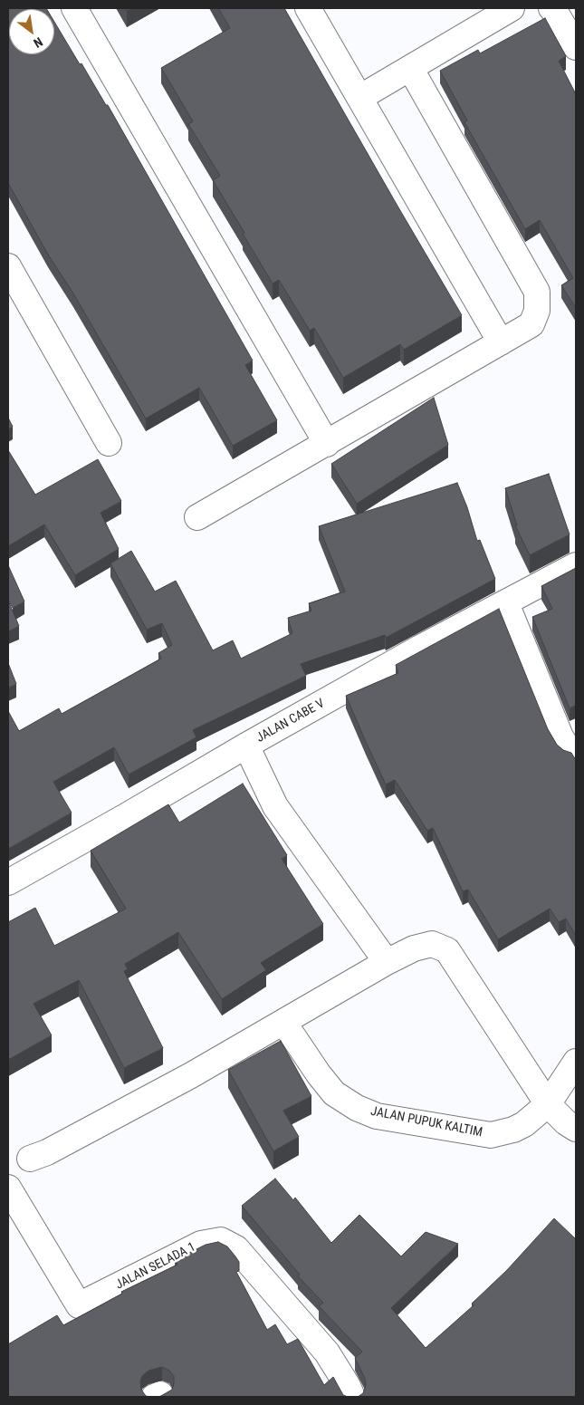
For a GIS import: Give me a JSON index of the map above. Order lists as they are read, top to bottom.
{
  "streets": {
    "street": ["JALAN CABE V", "JALAN PUPUK KALTIM", "JALAN SELADA 1"]
  },
  "north": "bottom right"
}
